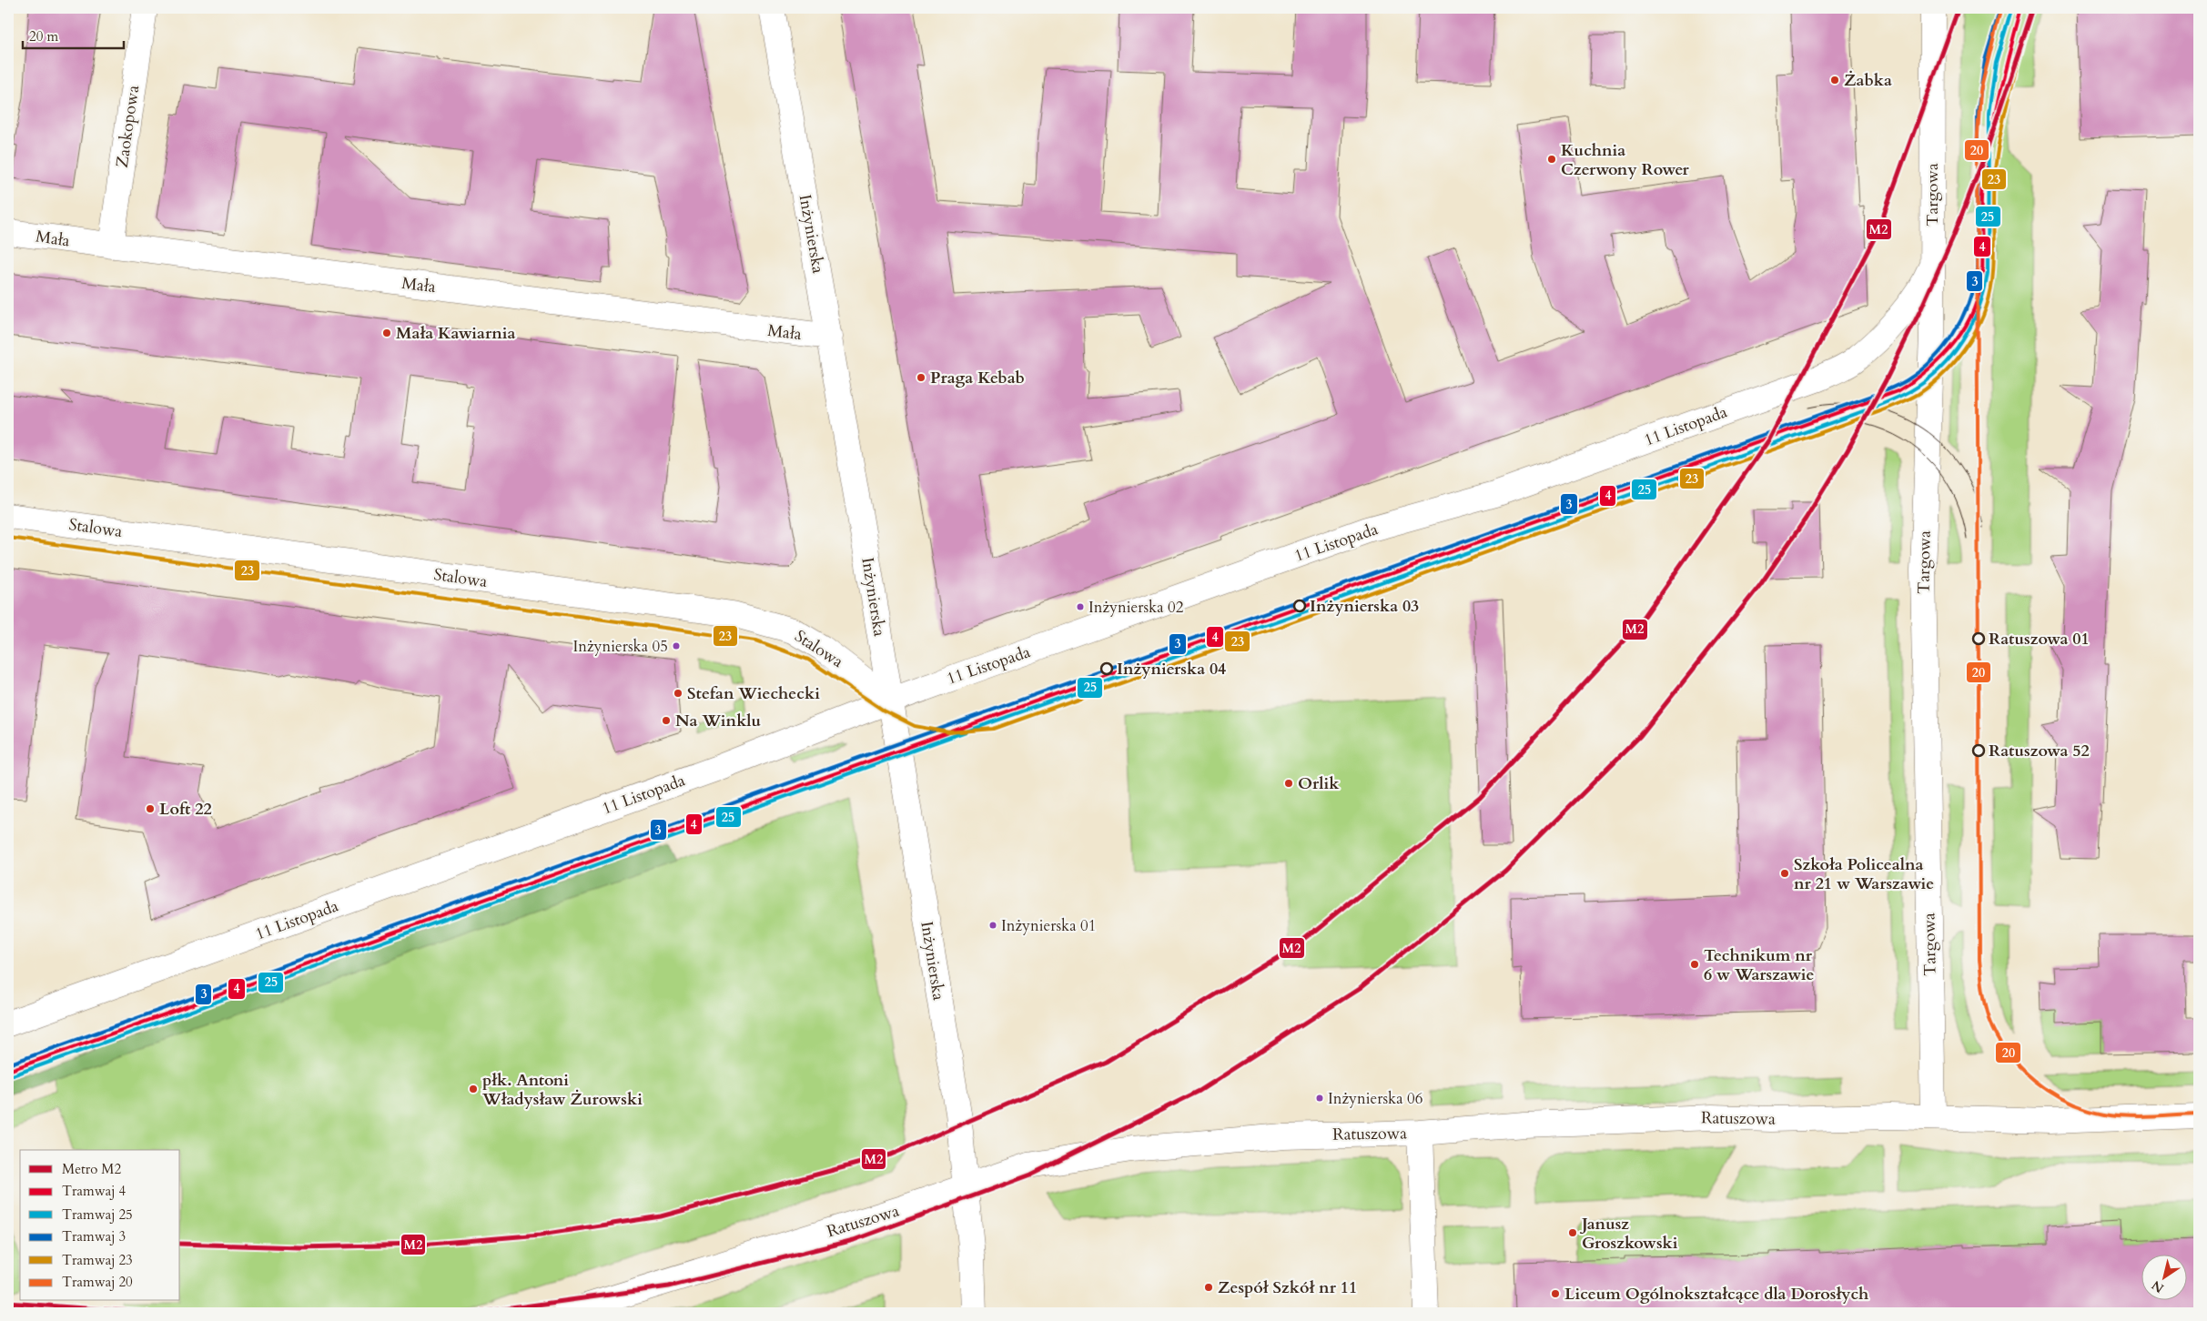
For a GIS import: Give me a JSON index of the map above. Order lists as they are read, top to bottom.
{
  "streets": {
    "street": [
      "Zaokopowa",
      "Targowa",
      "Inżynierska",
      "Mała",
      "11 Listopada",
      "Stalowa",
      "Ratuszowa"
    ]
  },
  "crossings": [
    ["Zaokopowa", "Mała"],
    ["Targowa", "11 Listopada"],
    ["Targowa", "Ratuszowa"],
    ["Inżynierska", "Mała"],
    ["Inżynierska", "11 Listopada"],
    ["Inżynierska", "Stalowa"],
    ["Inżynierska", "Ratuszowa"],
    ["11 Listopada", "Stalowa"]
  ],
  "places": [
    "Żabka",
    "Kuchnia Czerwony Rower",
    "Mała Kawiarnia",
    "Praga Kebab",
    "Inżynierska 03",
    "Inżynierska 02",
    "Ratuszowa 01",
    "Inżynierska 05",
    "Inżynierska 04",
    "Stefan Wiechecki",
    "Na Winklu",
    "Ratuszowa 52",
    "Orlik",
    "Loft 22",
    "Szkoła Policealna nr 21 w Warszawie",
    "Inżynierska 01",
    "Technikum nr 6 w Warszawie",
    "płk. Antoni Władysław Żurowski",
    "Inżynierska 06",
    "Janusz Groszkowski",
    "Zespół Szkół nr 11",
    "Liceum Ogólnokształcące dla Dorosłych"
  ],
  "lines": [
    "metro line M2",
    "tram line 4",
    "tram line 3",
    "tram line 25",
    "tram line 23",
    "tram line 20"
  ],
  "legend": [
    "Metro M2",
    "Tramwaj 4",
    "Tramwaj 25",
    "Tramwaj 3",
    "Tramwaj 23",
    "Tramwaj 20"
  ],
  "scale_bar": "20 m",
  "north": "bottom left"
}
